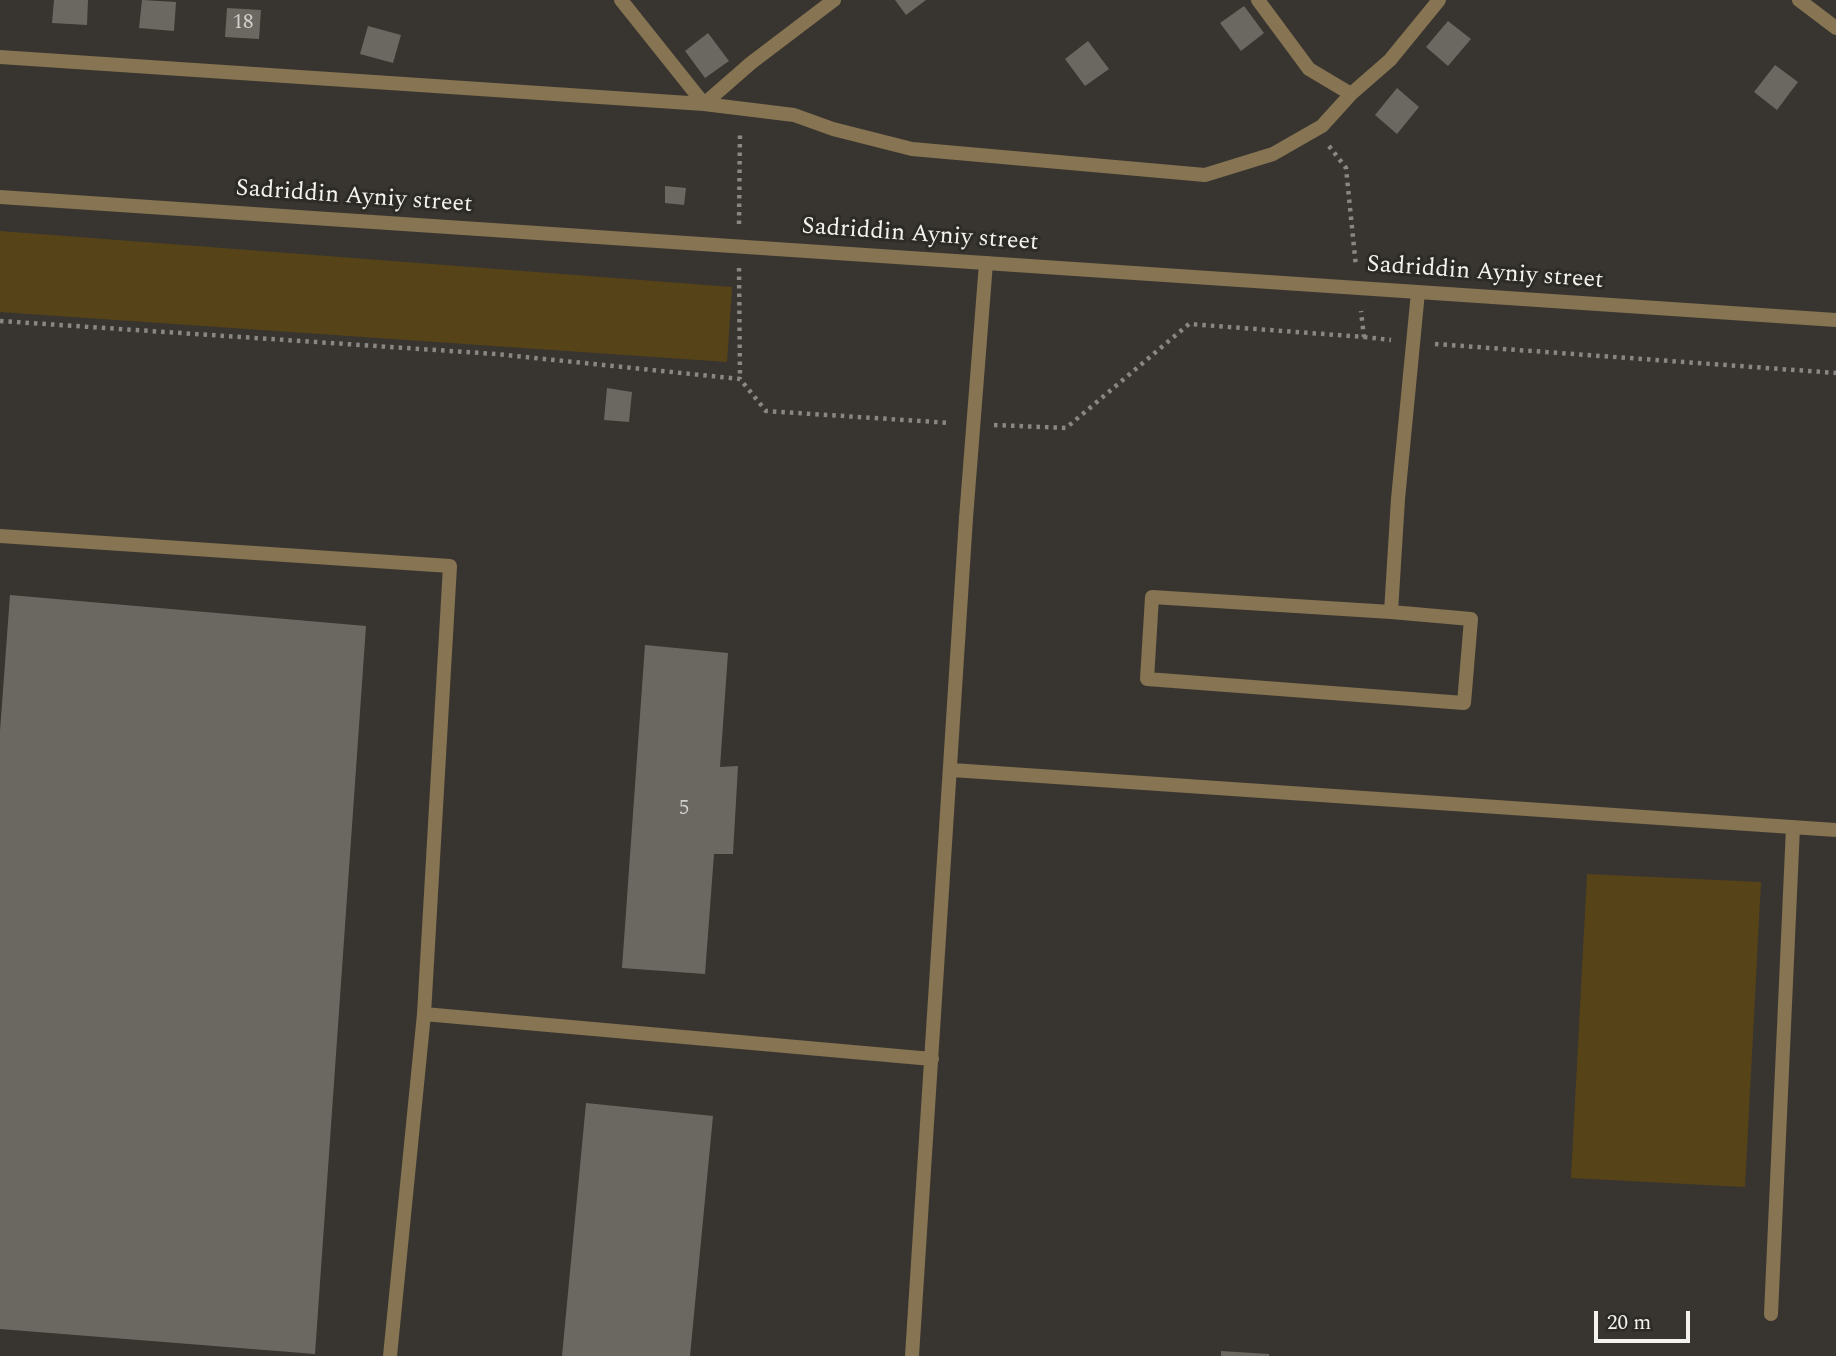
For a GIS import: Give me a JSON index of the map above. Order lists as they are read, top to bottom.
{
  "streets": {
    "street": ["Sadriddin Ayniy street"]
  },
  "house_numbers": ["18", "5"],
  "scale_bar": "20 m"
}
